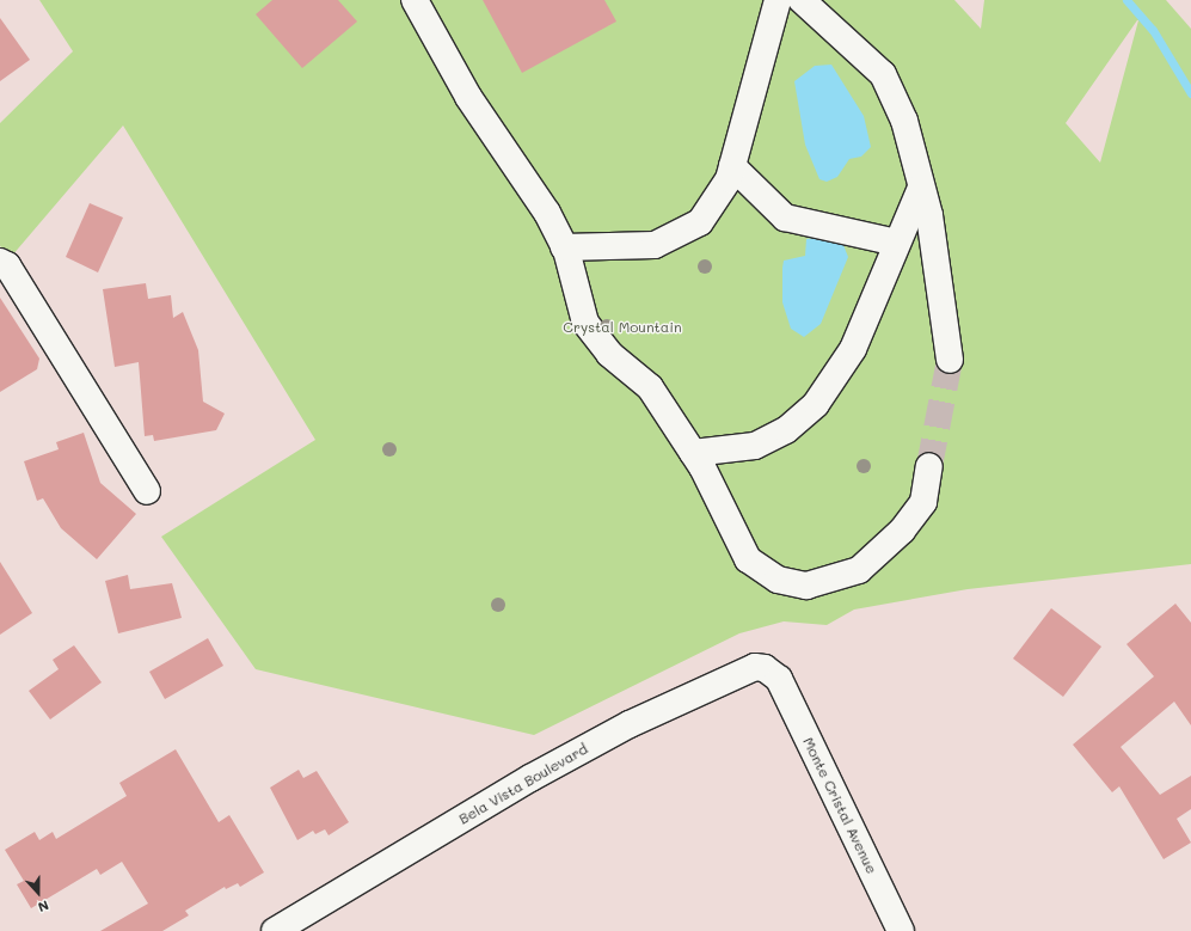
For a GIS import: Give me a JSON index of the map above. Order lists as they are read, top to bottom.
{
  "streets": {
    "street": ["Bela Vista Boulevard", "Monte Cristal Avenue"]
  },
  "crossings": [
    ["Bela Vista Boulevard", "Monte Cristal Avenue"]
  ],
  "parks": ["Crystal Mountain"],
  "north": "bottom"
}
